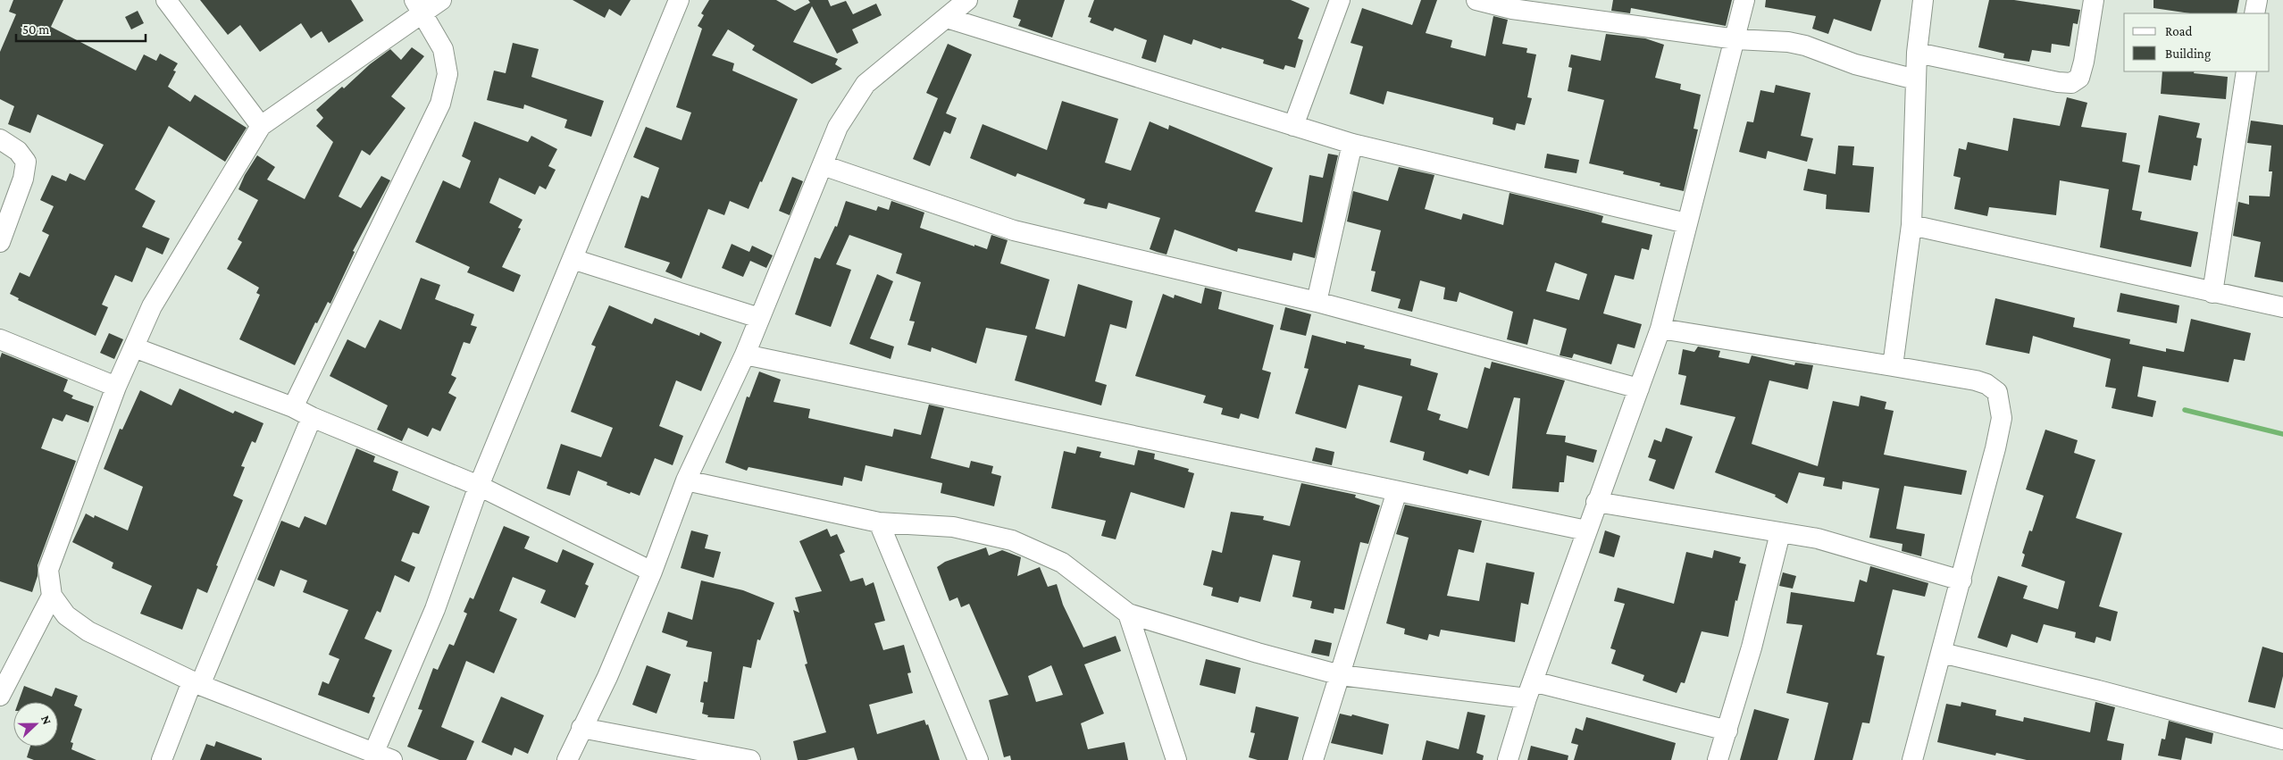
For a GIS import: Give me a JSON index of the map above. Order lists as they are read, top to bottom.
{
  "legend": ["Road", "Building"],
  "scale_bar": "50 m",
  "north": "right"
}
